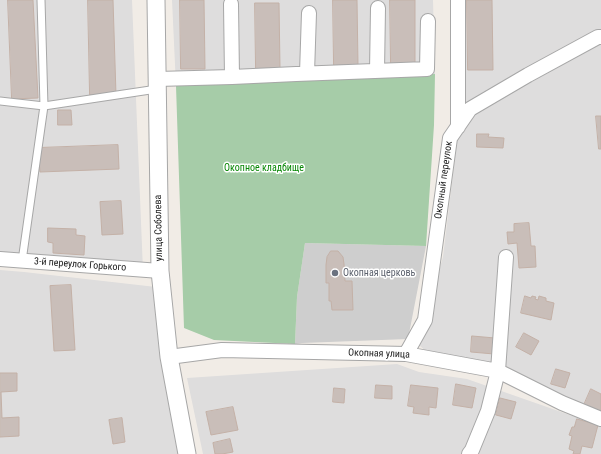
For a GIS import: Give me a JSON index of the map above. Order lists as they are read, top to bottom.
{
  "streets": {
    "street": [
      "Окопный переулок",
      "улица Соболева",
      "3-й переулок Горького",
      "Окопная улица"
    ]
  },
  "crossings": [
    ["Окопный переулок", "Окопная улица"],
    ["улица Соболева", "3-й переулок Горького"],
    ["улица Соболева", "Окопная улица"]
  ],
  "parks": ["Окопное кладбище"],
  "places": ["Окопная церковь"]
}
